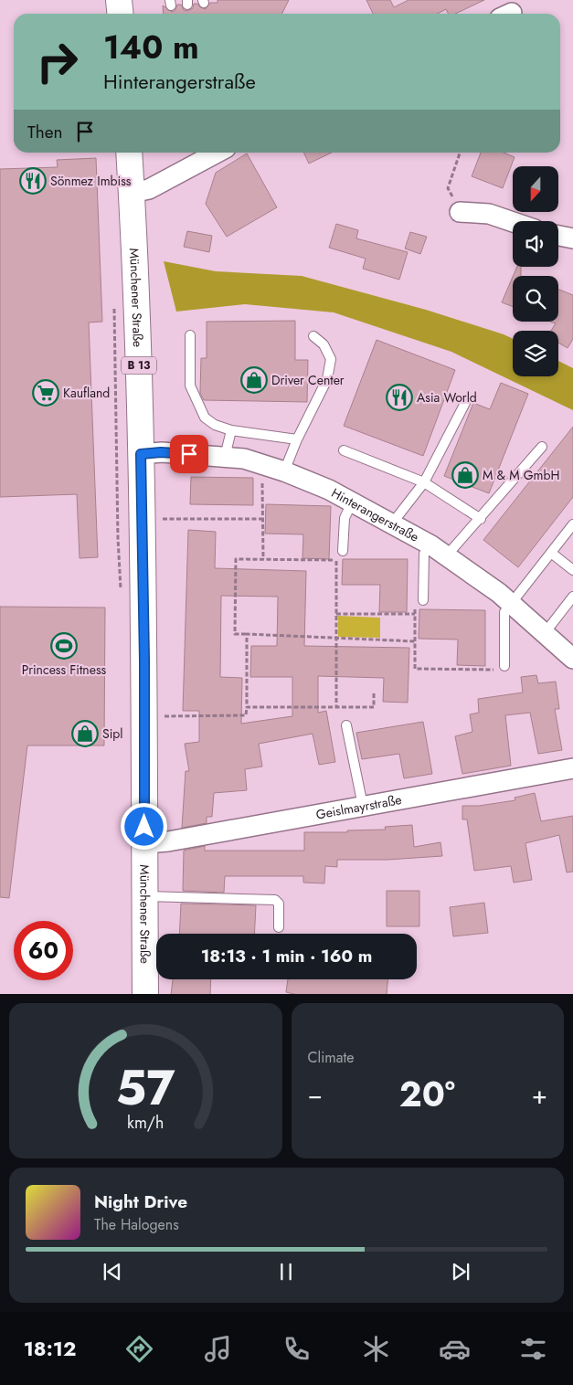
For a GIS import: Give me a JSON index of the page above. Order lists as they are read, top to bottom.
{
  "streets": {
    "main road": ["Münchener Straße", "B 13"],
    "street": ["Hinterangerstraße", "Geislmayrstraße"]
  },
  "crossings": [
    ["Münchener Straße", "Hinterangerstraße"],
    ["Münchener Straße", "Geislmayrstraße"]
  ],
  "places": {
    "restaurant": ["Sönmez Imbiss", "Asia World"],
    "shop": ["Driver Center", "M & M GmbH", "Sipl"],
    "supermarket": ["Kaufland"],
    "sports": ["Princess Fitness"]
  },
  "north": "bottom",
  "page": {
    "turn": ["140 m", "Hinterangerstraße"],
    "then": "Then",
    "limit": "60",
    "trip": "18:13 · 1 min · 160 m",
    "tile": "Climate",
    "heat": ["−", "20°", "+"],
    "song": ["Night Drive", "The Halogens"],
    "tabs": "18:12",
    "gauge": ["57", "km/h"]
  }
}
